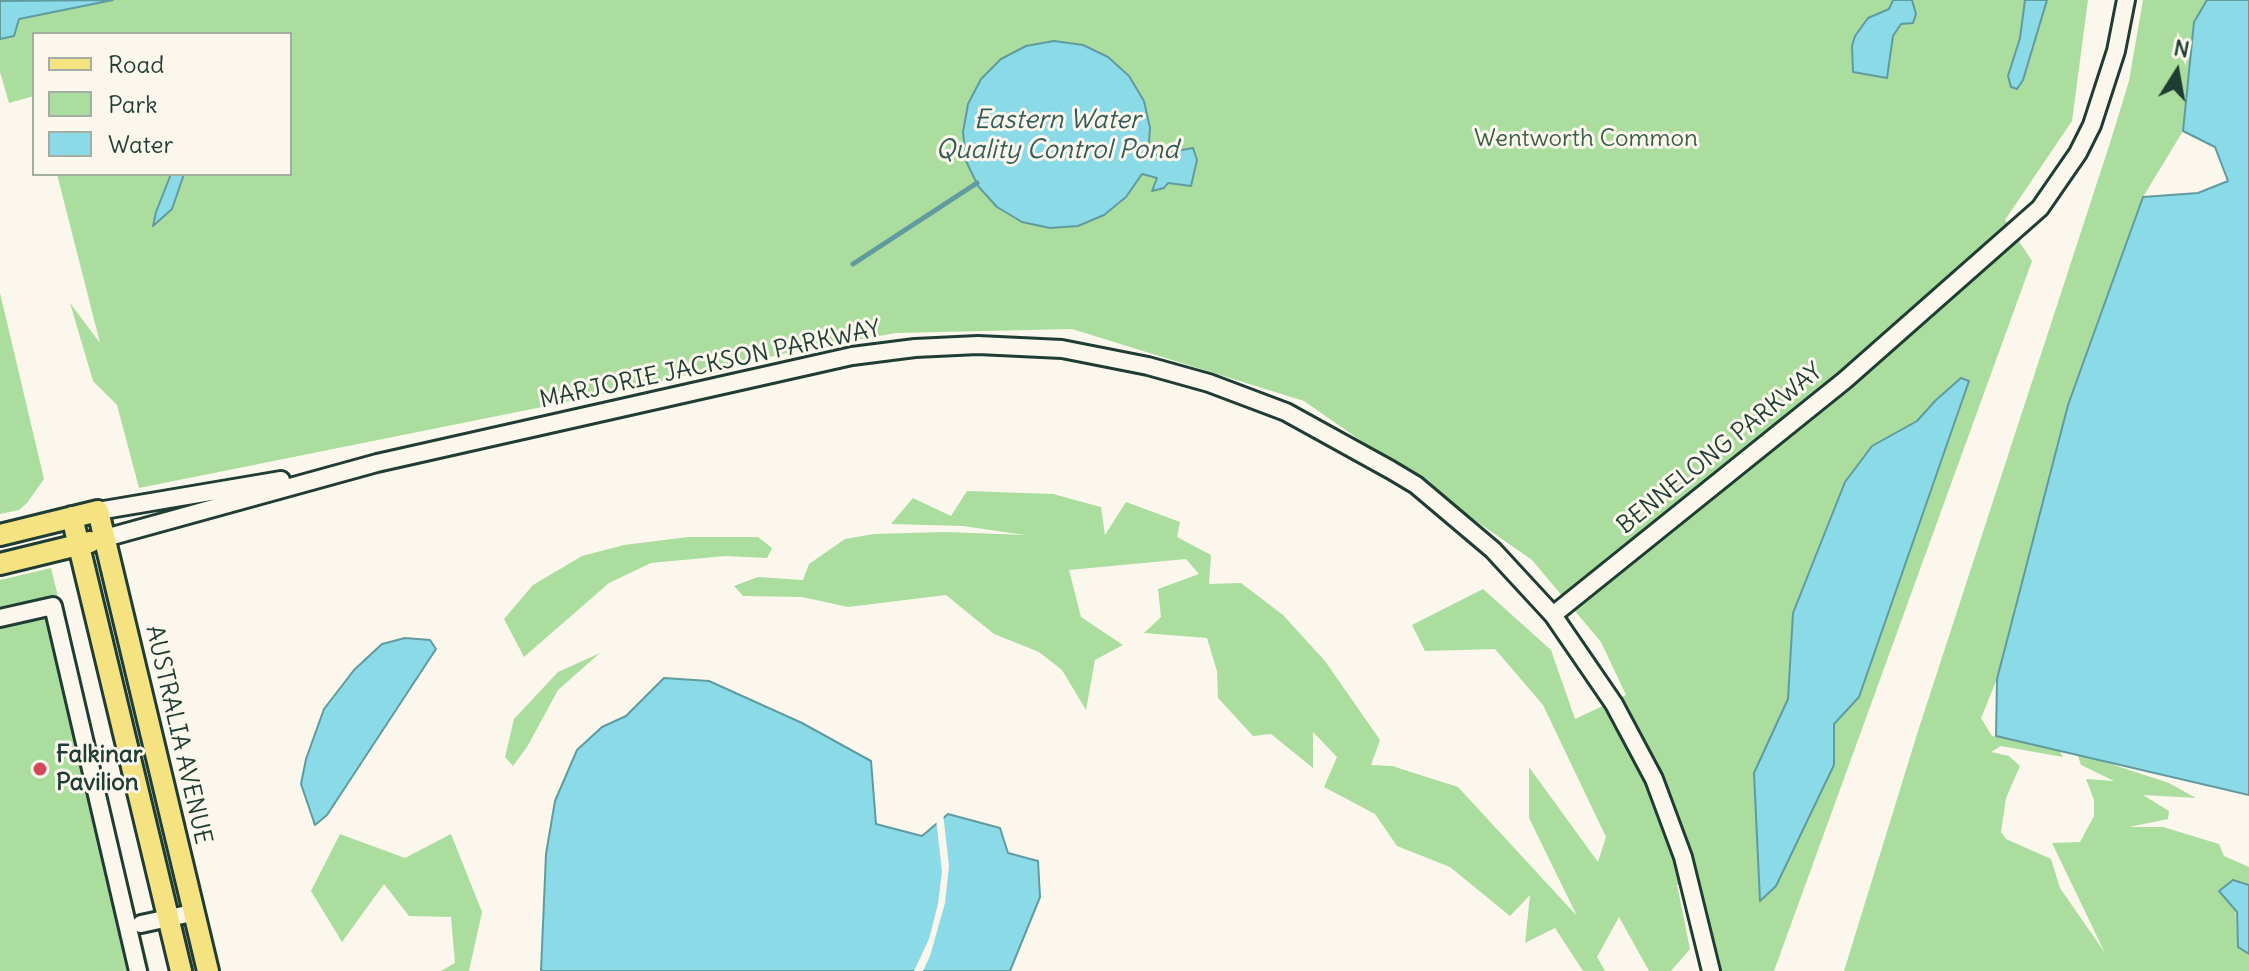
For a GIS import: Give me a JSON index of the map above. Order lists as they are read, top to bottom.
{
  "streets": {
    "main road": ["AUSTRALIA AVENUE"],
    "street": ["MARJORIE JACKSON PARKWAY", "BENNELONG PARKWAY"]
  },
  "crossings": [
    ["MARJORIE JACKSON PARKWAY", "BENNELONG PARKWAY"],
    ["MARJORIE JACKSON PARKWAY", "AUSTRALIA AVENUE"]
  ],
  "water": ["Eastern Water Quality Control Pond"],
  "parks": ["Wentworth Common"],
  "places": ["Falkinar Pavilion"],
  "legend": ["Road", "Park", "Water"],
  "north": "top"
}
